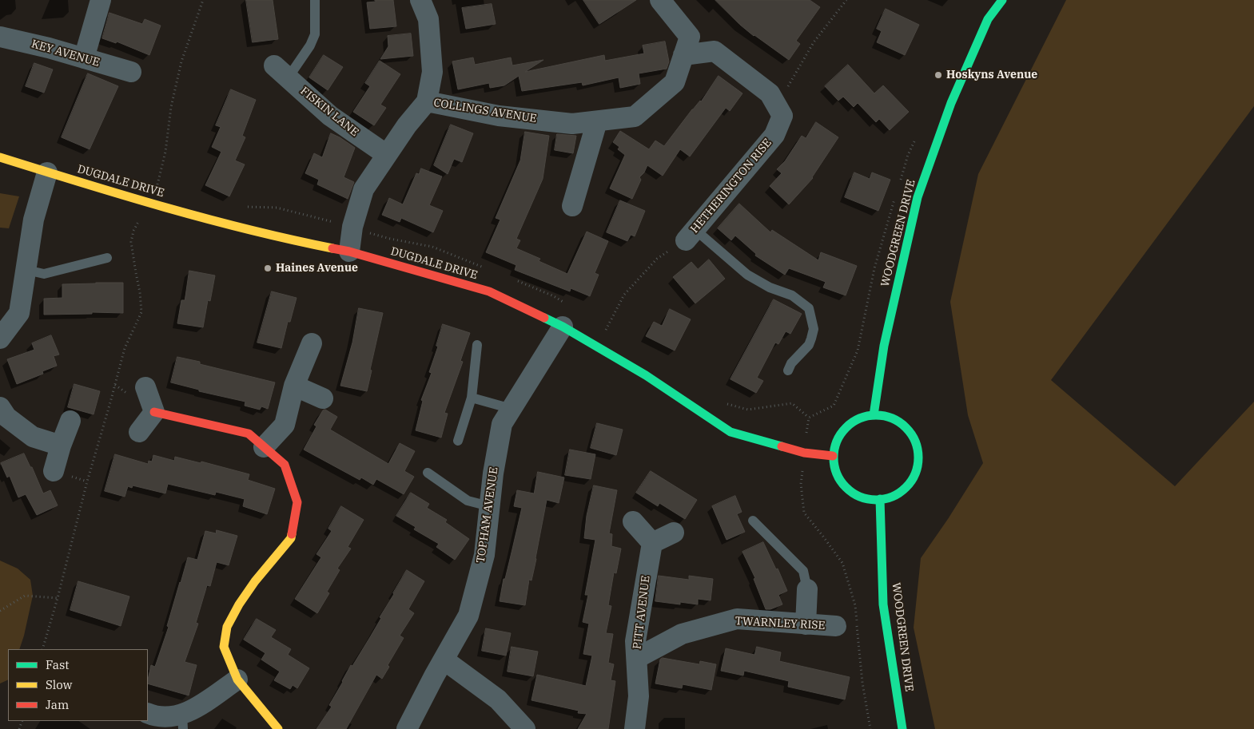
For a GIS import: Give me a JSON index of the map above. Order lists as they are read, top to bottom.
{
  "streets": {
    "street": [
      "KEY AVENUE",
      "COLLINGS AVENUE",
      "FISKIN LANE",
      "DUGDALE DRIVE",
      "HETHERINGTON RISE",
      "WOODGREEN DRIVE",
      "TOPHAM AVENUE",
      "PITT AVENUE",
      "TWARNLEY RISE"
    ]
  },
  "crossings": [
    ["COLLINGS AVENUE", "HETHERINGTON RISE"],
    ["DUGDALE DRIVE", "WOODGREEN DRIVE"],
    ["DUGDALE DRIVE", "TOPHAM AVENUE"],
    ["PITT AVENUE", "TWARNLEY RISE"]
  ],
  "places": ["Hoskyns Avenue", "Haines Avenue"],
  "legend": ["Fast", "Slow", "Jam"]
}
